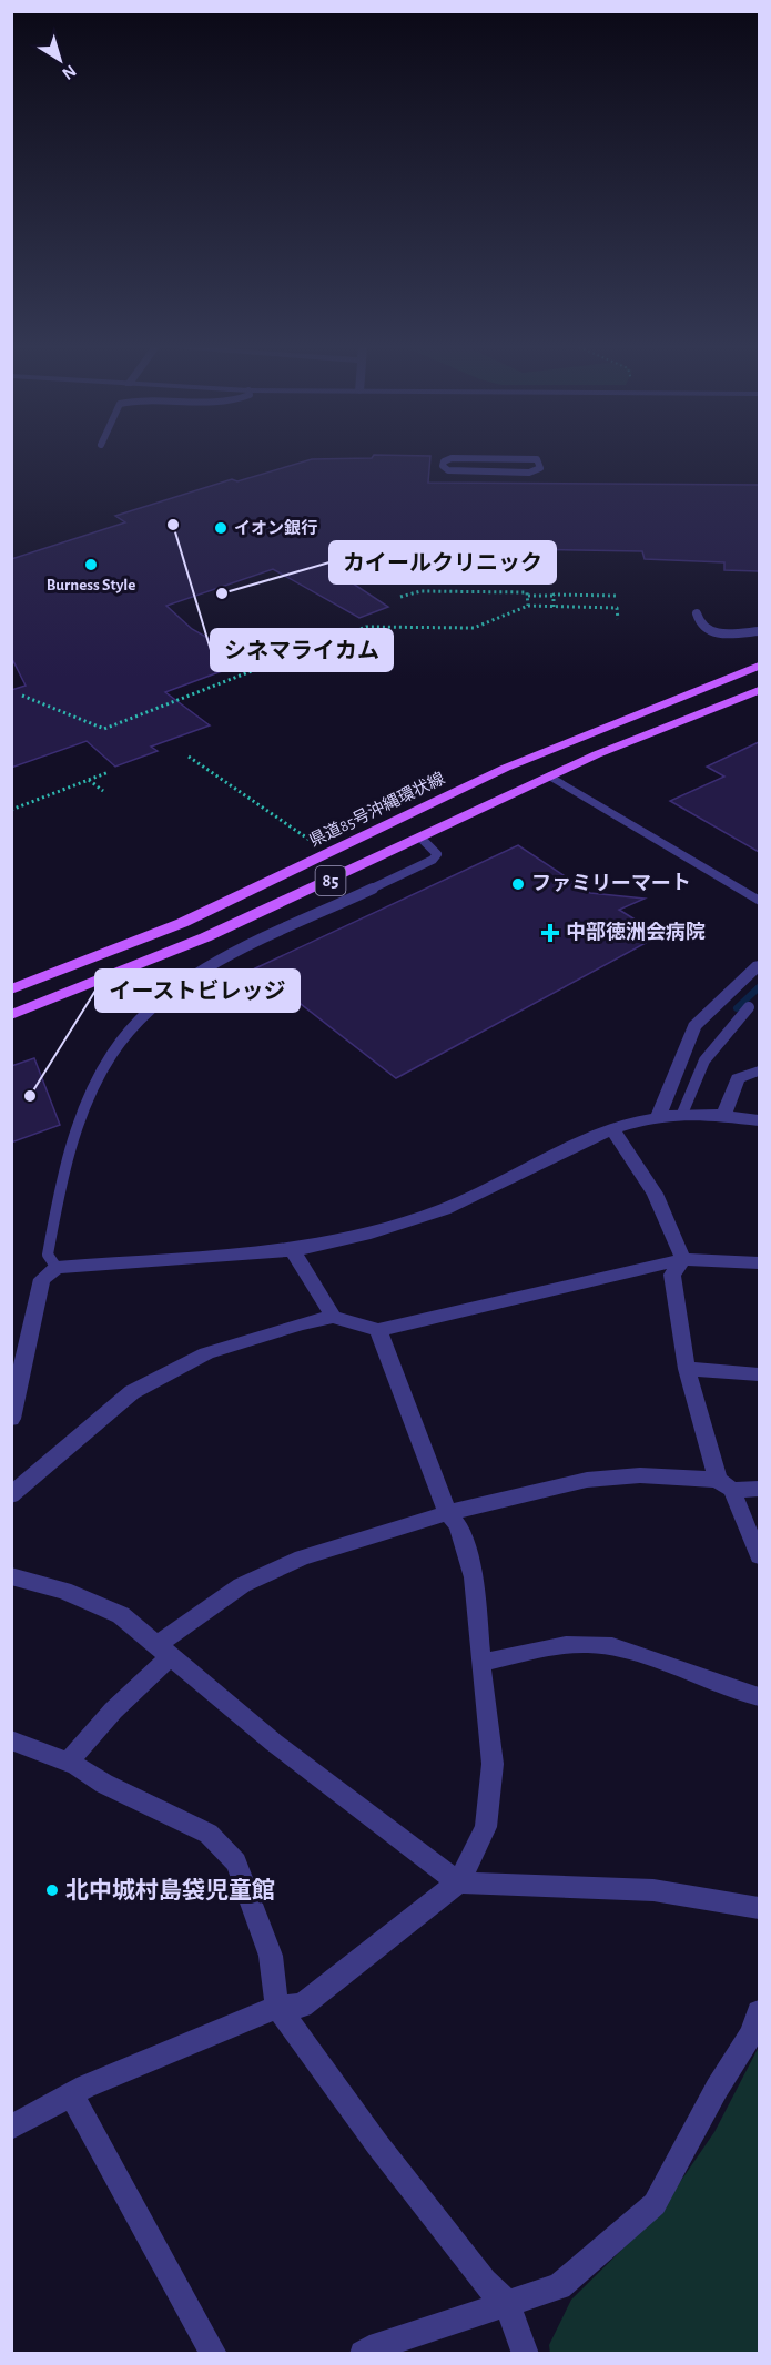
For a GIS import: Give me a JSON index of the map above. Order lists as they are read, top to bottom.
{
  "streets": {
    "main road": ["県道85号沖縄環状線", "85"]
  },
  "places": {
    "other": [
      "シネマライカム",
      "イオン銀行",
      "Burness Style",
      "カイールクリニック",
      "ファミリーマート",
      "イーストビレッジ",
      "北中城村島袋児童館"
    ],
    "health": ["中部徳洲会病院"]
  },
  "north": "bottom right"
}
